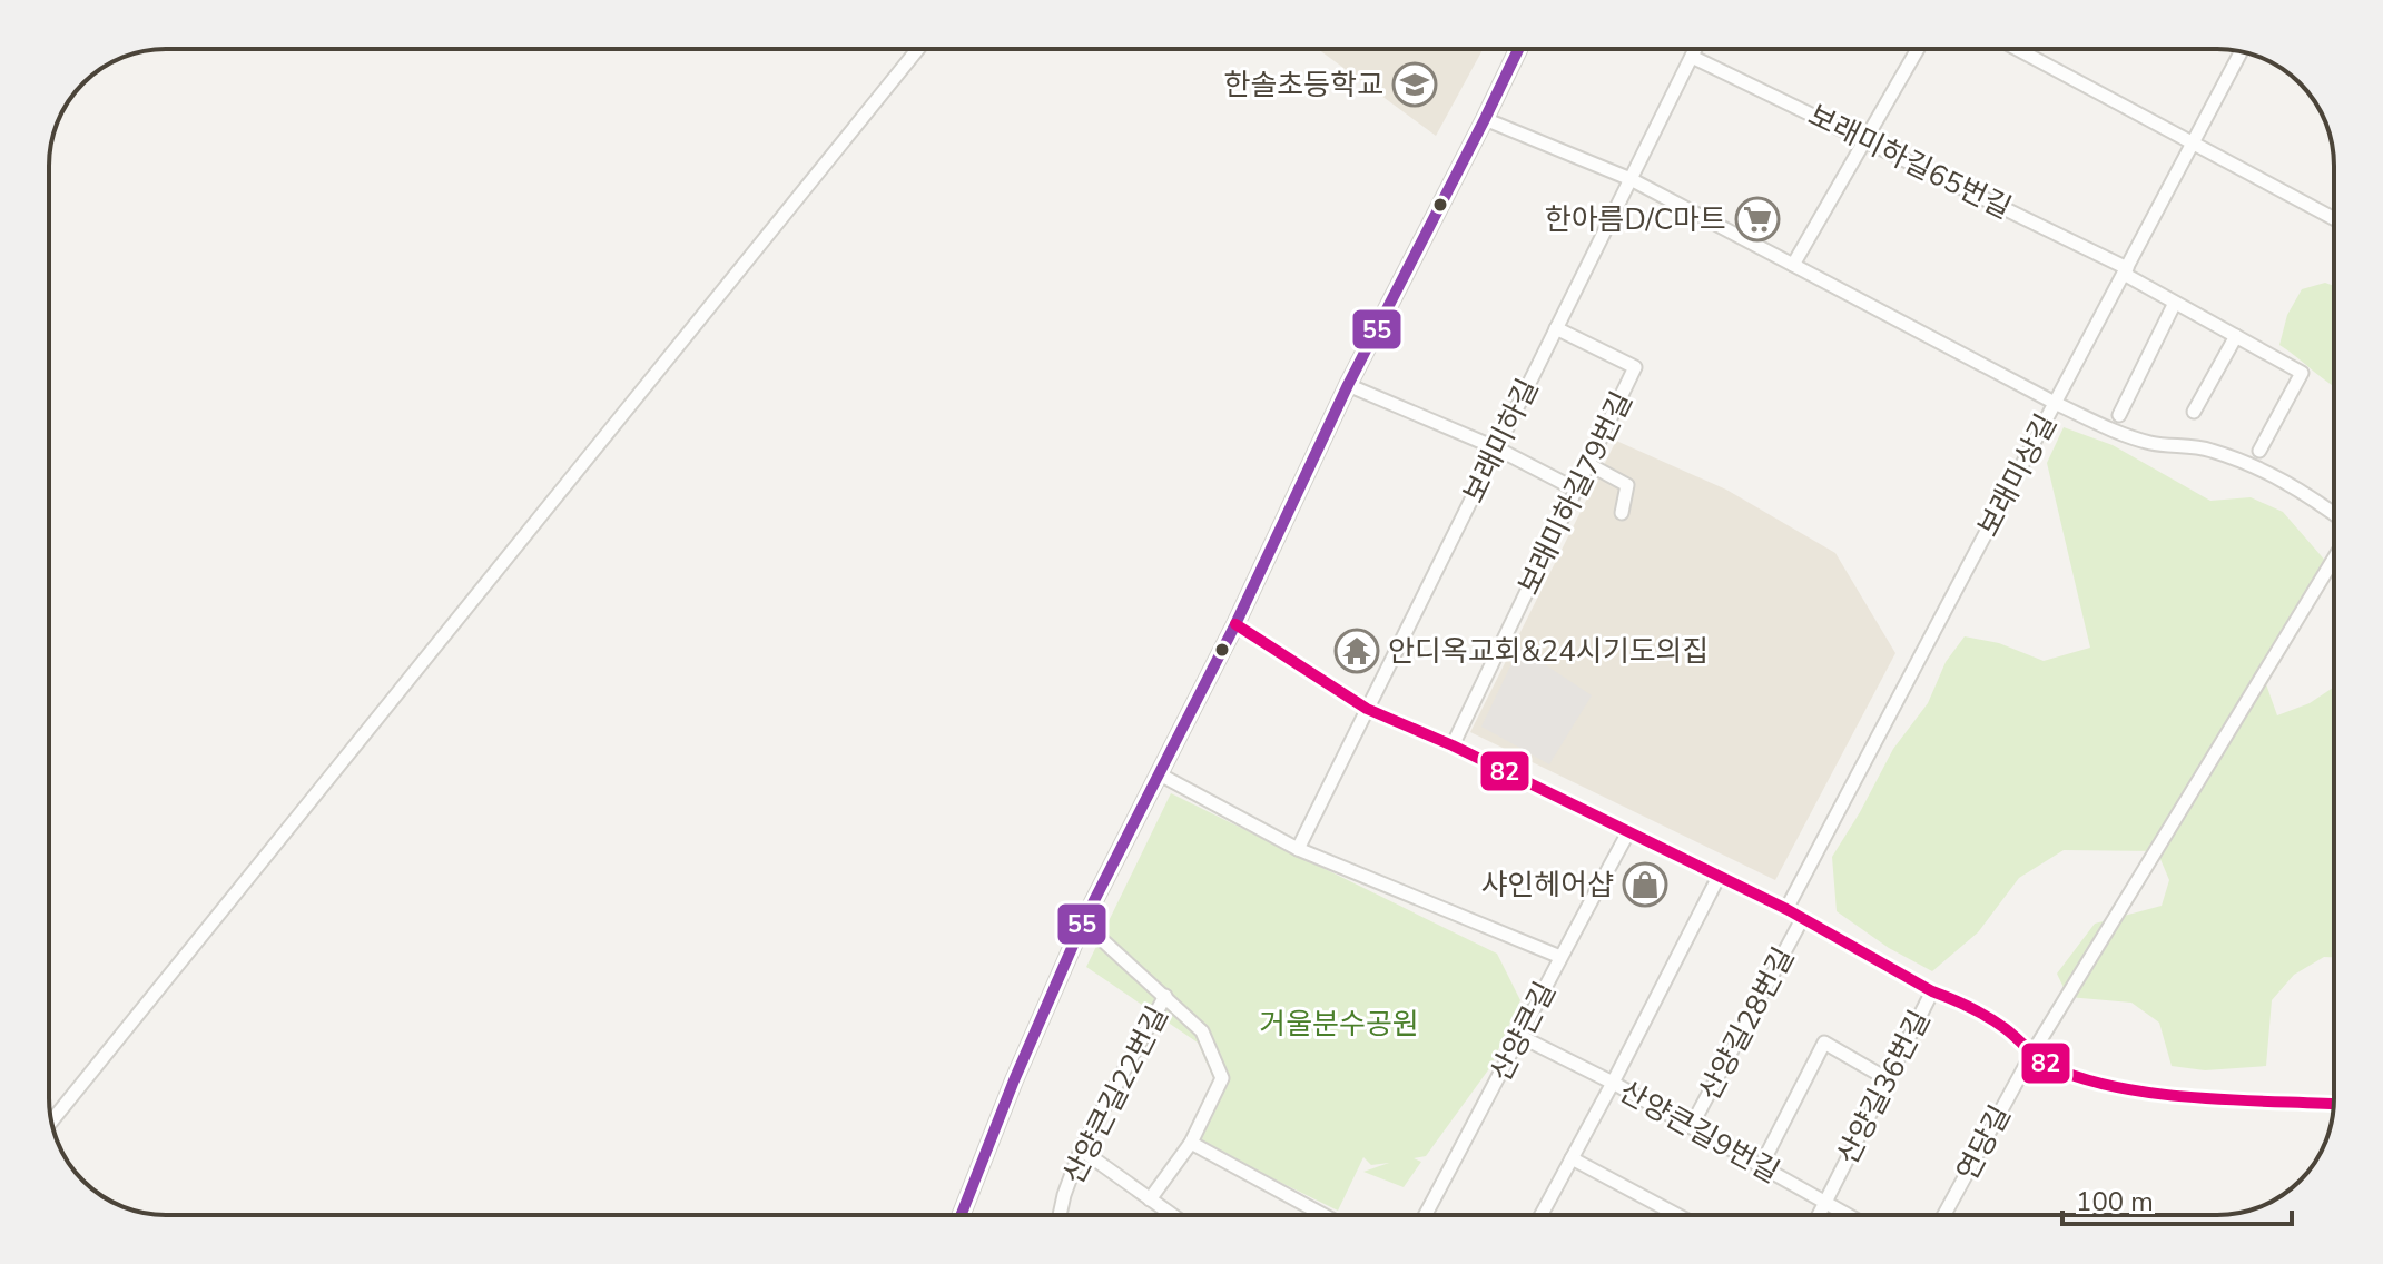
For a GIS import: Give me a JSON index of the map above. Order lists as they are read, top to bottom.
{
  "streets": {
    "street": [
      "보래미하길65번길",
      "보래미하길",
      "보래미상길",
      "보래미하길79번길",
      "산양길28번길",
      "산양큰길",
      "산양길36번길",
      "산양큰길22번길",
      "산양큰길9번길",
      "연당길"
    ]
  },
  "crossings": [
    ["보래미하길65번길", "보래미하길"],
    ["보래미하길65번길", "보래미상길"],
    ["보래미하길", "보래미하길79번길"],
    ["산양길28번길", "산양큰길9번길"],
    ["산양큰길", "산양큰길9번길"],
    ["산양길36번길", "산양큰길9번길"]
  ],
  "parks": ["거울분수공원"],
  "places": {
    "school or university": ["한솔초등학교"],
    "supermarket": ["한아름D/C마트"],
    "temple": ["안디옥교회&24시기도의집"],
    "shop": ["샤인헤어샵"]
  },
  "lines": ["transit line 55", "transit line 82"],
  "scale_bar": "100 m"
}
